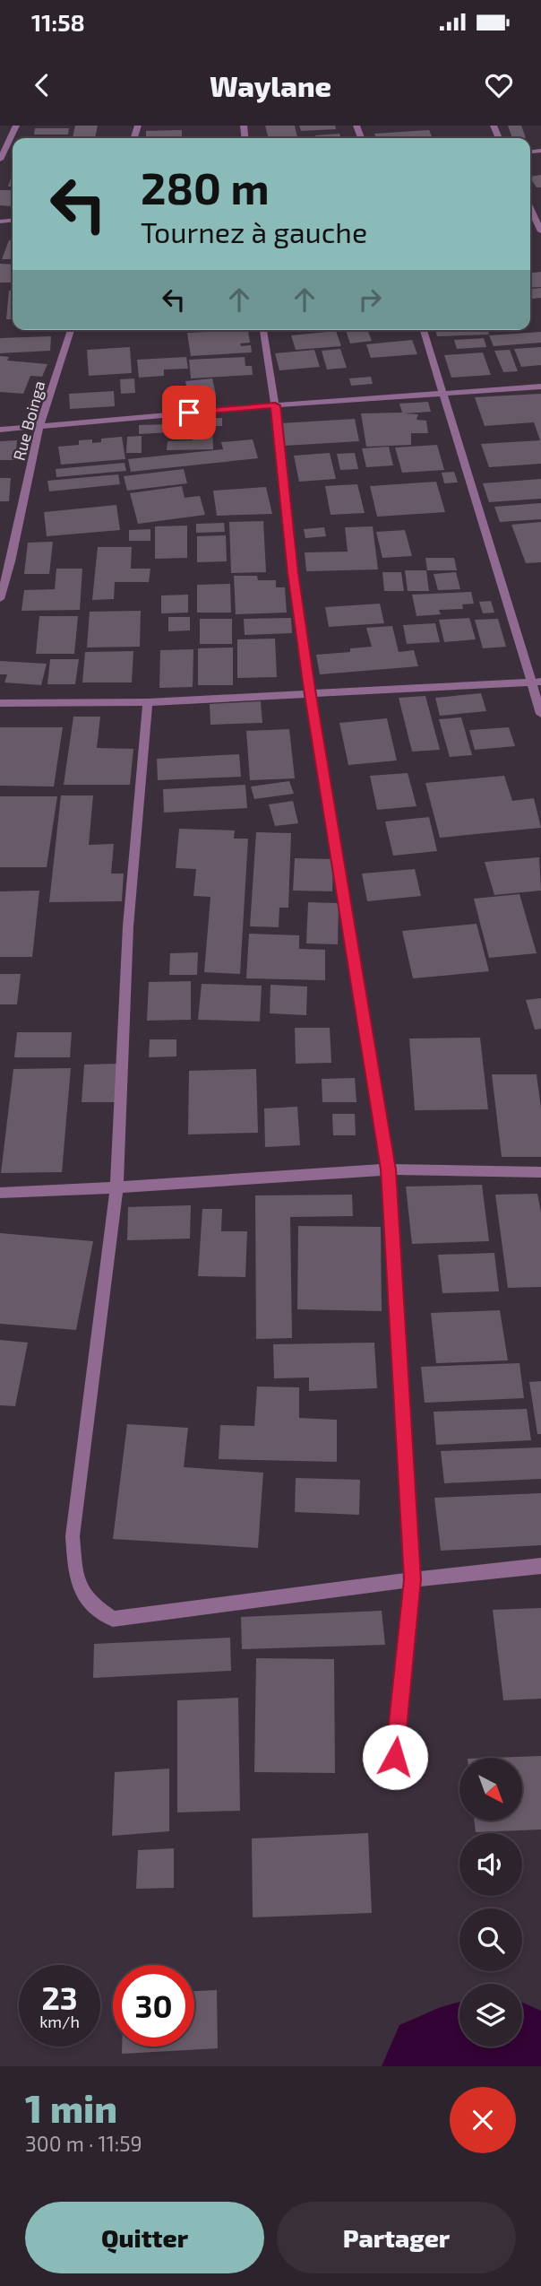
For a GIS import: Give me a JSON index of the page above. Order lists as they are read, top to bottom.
{
  "streets": {
    "street": ["Rue Boinga"]
  },
  "north": "bottom right",
  "page": {
    "status": "11:58",
    "header": "Waylane",
    "turn": ["280 m", "Tournez à gauche"],
    "speed": "23 km/h",
    "limit": "30",
    "heading": ["1 min", "300 m · 11:59"],
    "buttons": ["Quitter", "Partager"]
  }
}
